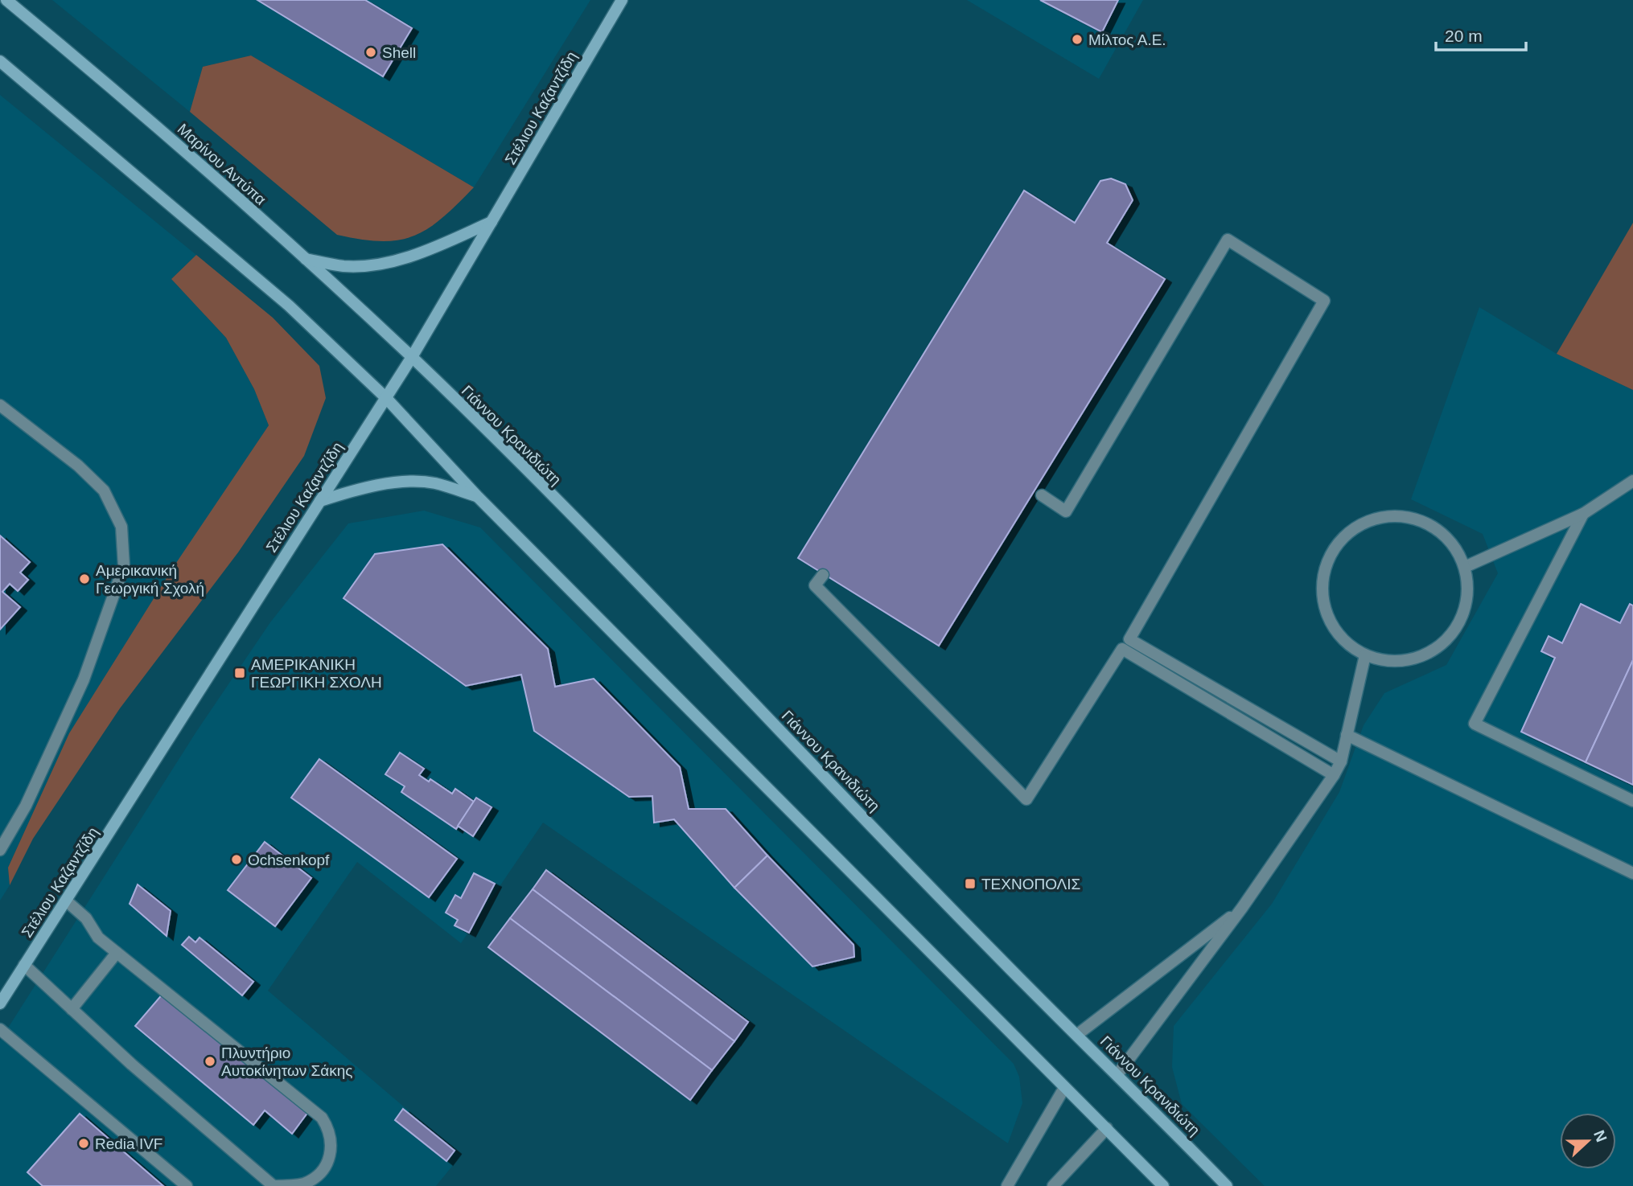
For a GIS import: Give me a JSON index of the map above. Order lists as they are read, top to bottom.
{
  "streets": {
    "main road": ["Στέλιου Καζαντζίδη", "Μαρίνου Αντύπα", "Γιάννου Κρανιδιώτη"]
  },
  "crossings": [
    ["Στέλιου Καζαντζίδη", "Μαρίνου Αντύπα"],
    ["Στέλιου Καζαντζίδη", "Γιάννου Κρανιδιώτη"],
    ["Μαρίνου Αντύπα", "Γιάννου Κρανιδιώτη"]
  ],
  "places": {
    "other": [
      "Μίλτος Α.Ε.",
      "Shell",
      "Αμερικανική Γεωργική Σχολή",
      "Ochsenkopf",
      "Πλυντήριο Αυτοκίνητων Σάκης",
      "Redia IVF"
    ],
    "transit": ["ΑΜΕΡΙΚΑΝΙΚΗ ΓΕΩΡΓΙΚΗ ΣΧΟΛΗ", "ΤΕΧΝΟΠΟΛΙΣ"]
  },
  "scale_bar": "20 m",
  "north": "right"
}
